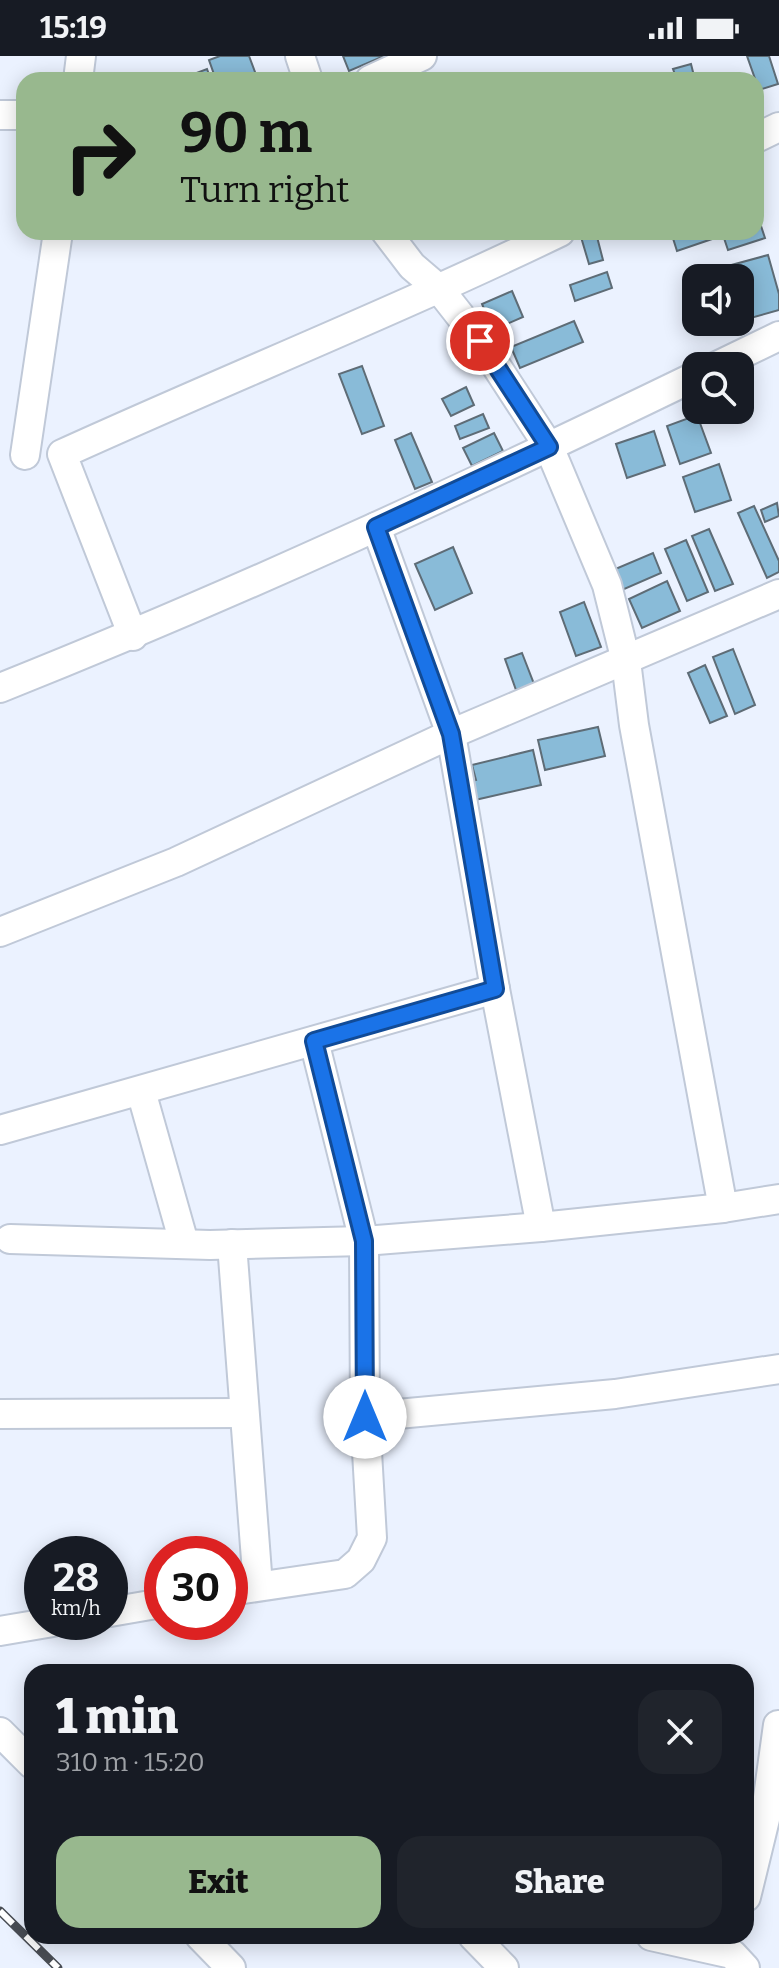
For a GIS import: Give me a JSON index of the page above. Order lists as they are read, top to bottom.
{
  "page": {
    "status": "15:19",
    "turn": ["90 m", "Turn right"],
    "speed": "28 km/h",
    "limit": "30",
    "heading": ["1 min", "310 m · 15:20"],
    "buttons": ["Exit", "Share"]
  }
}
